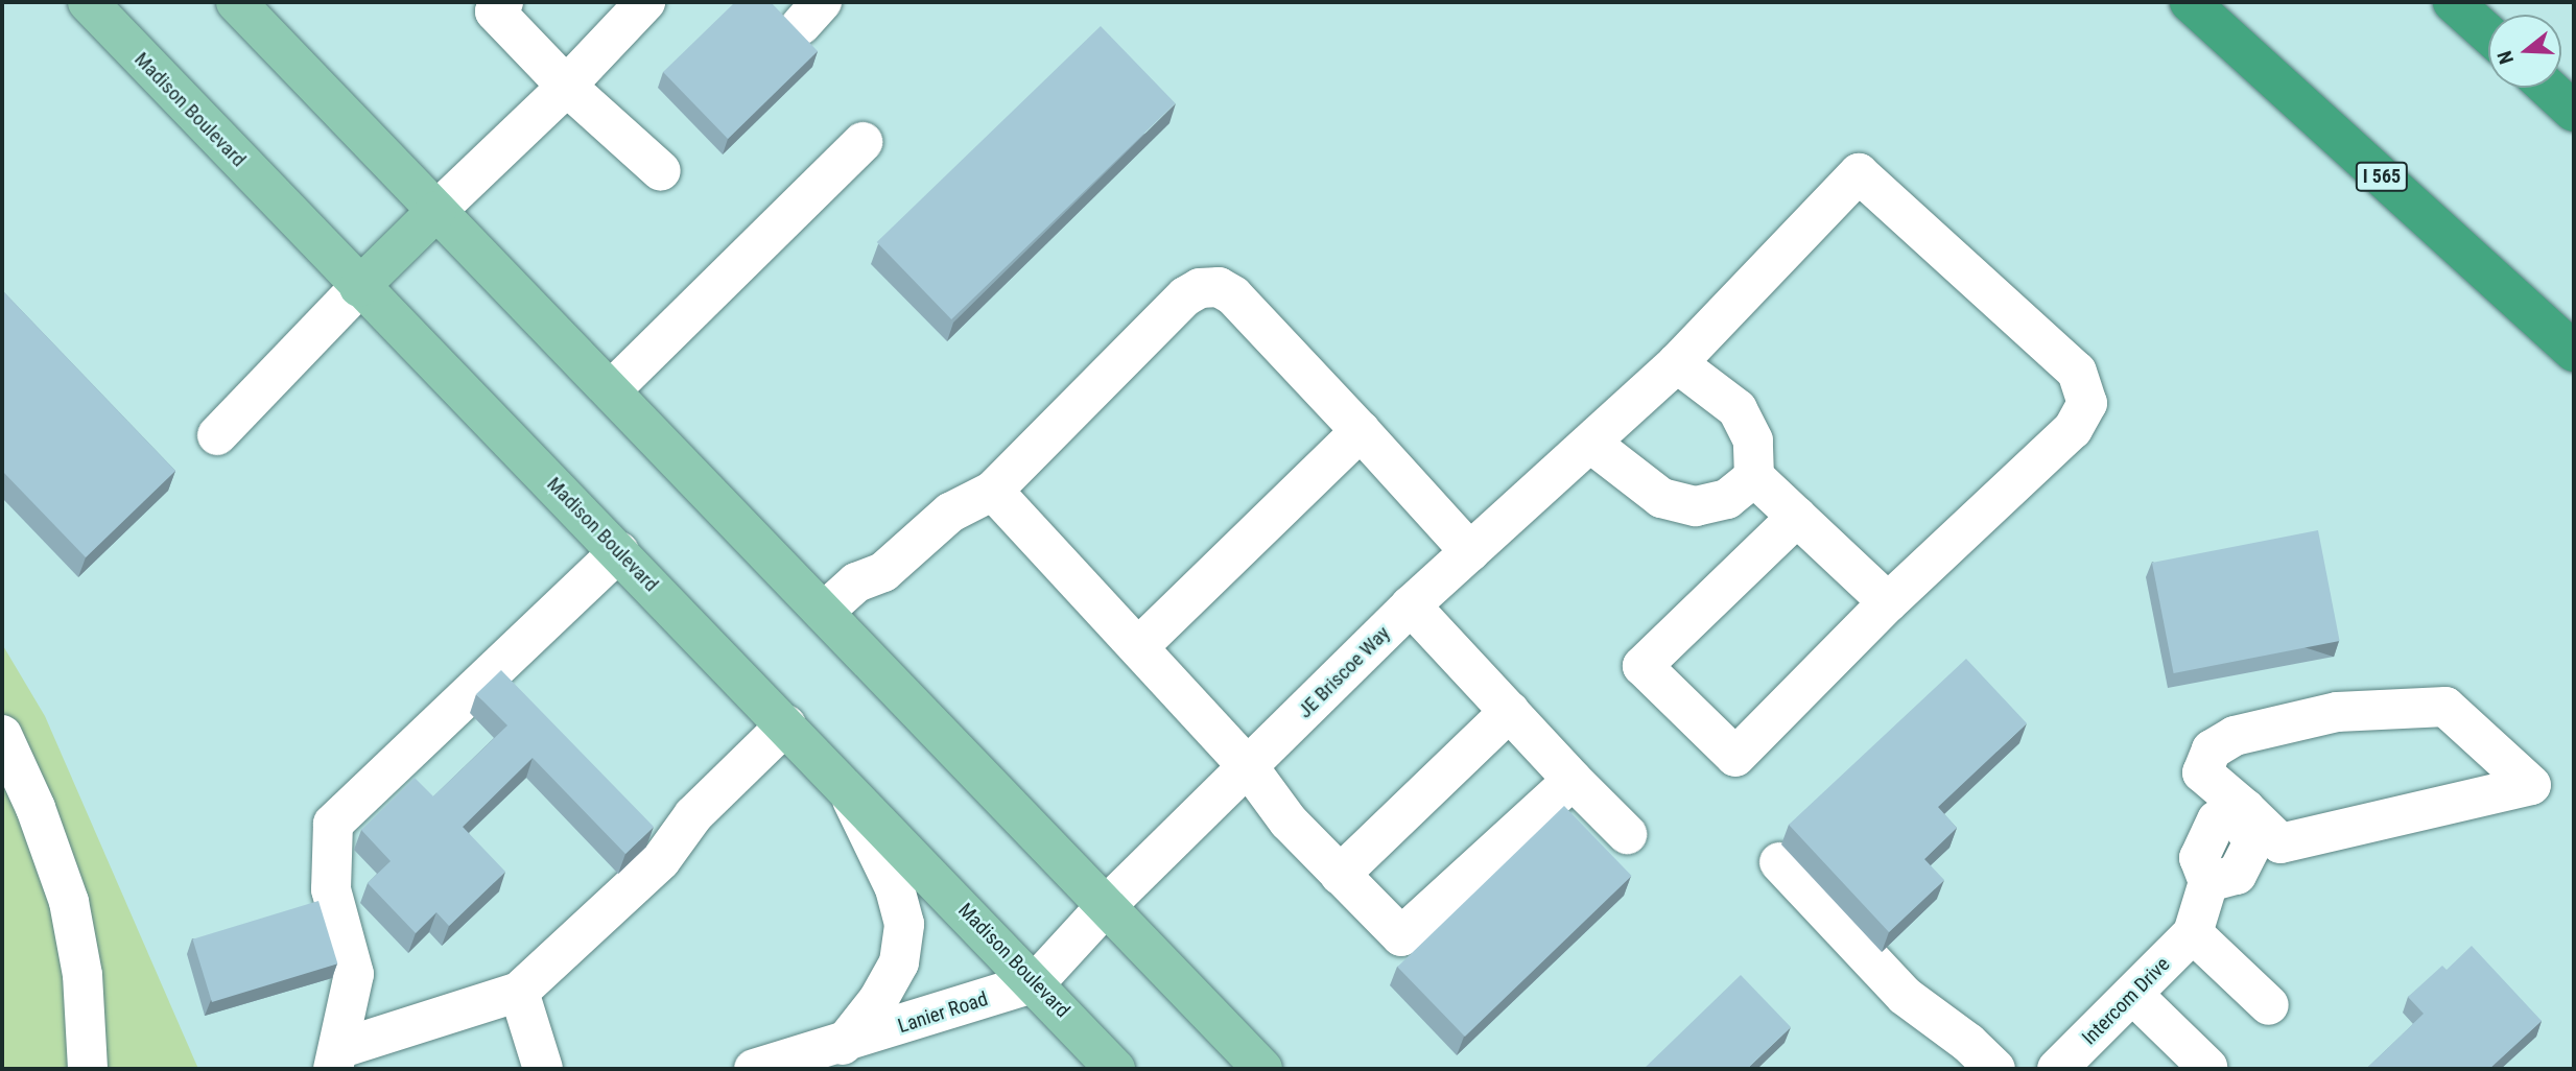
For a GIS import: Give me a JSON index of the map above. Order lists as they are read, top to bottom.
{
  "streets": {
    "highway": ["I 565"],
    "main road": ["Madison Boulevard"],
    "street": ["JE Briscoe Way", "Intercom Drive", "Lanier Road"]
  },
  "crossings": [
    ["Madison Boulevard", "Lanier Road"],
    ["JE Briscoe Way", "Lanier Road"]
  ],
  "north": "left"
}
